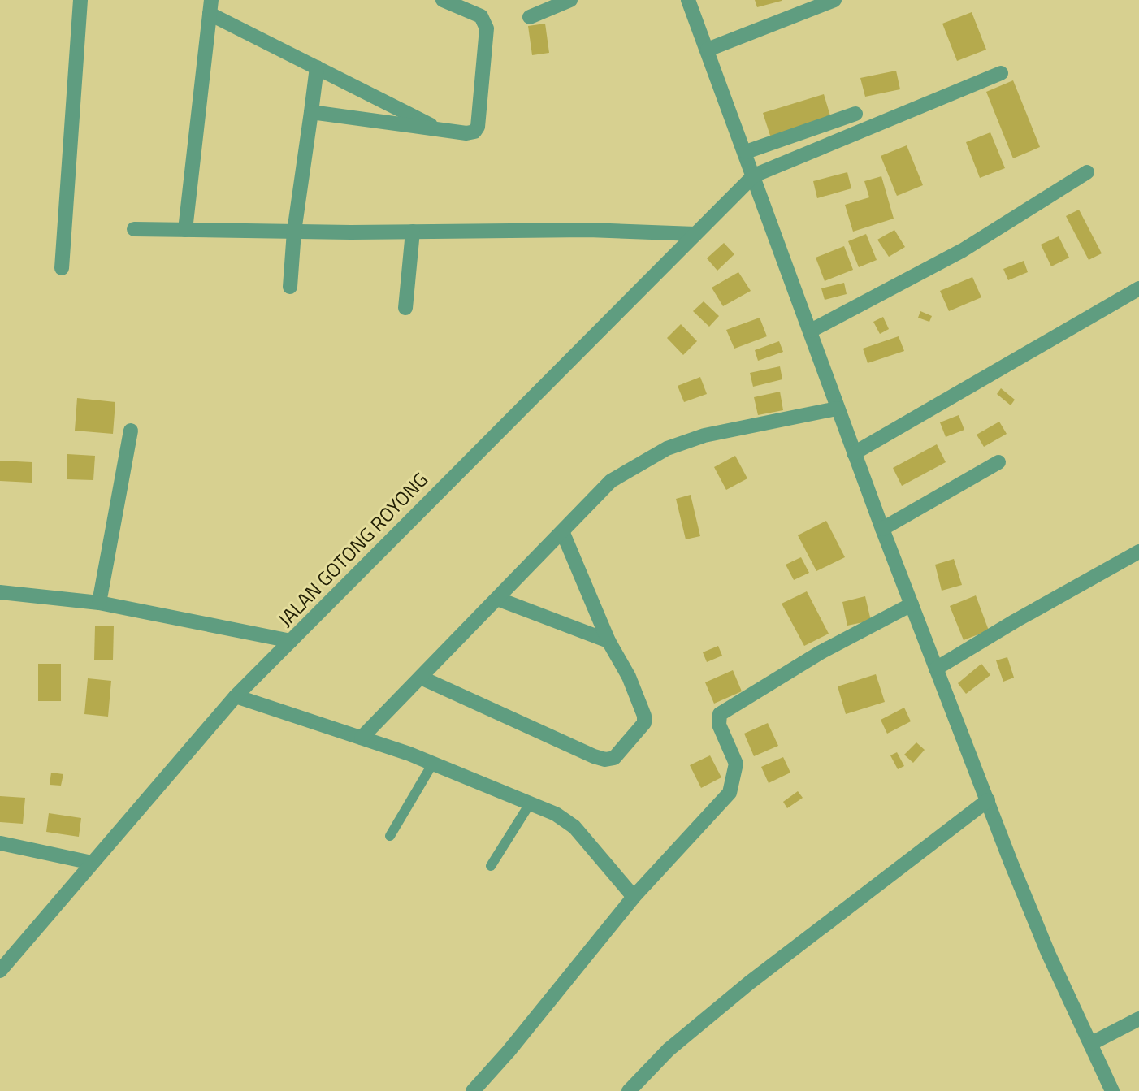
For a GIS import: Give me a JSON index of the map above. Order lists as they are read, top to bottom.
{
  "streets": {
    "street": ["JALAN GOTONG ROYONG"]
  }
}
